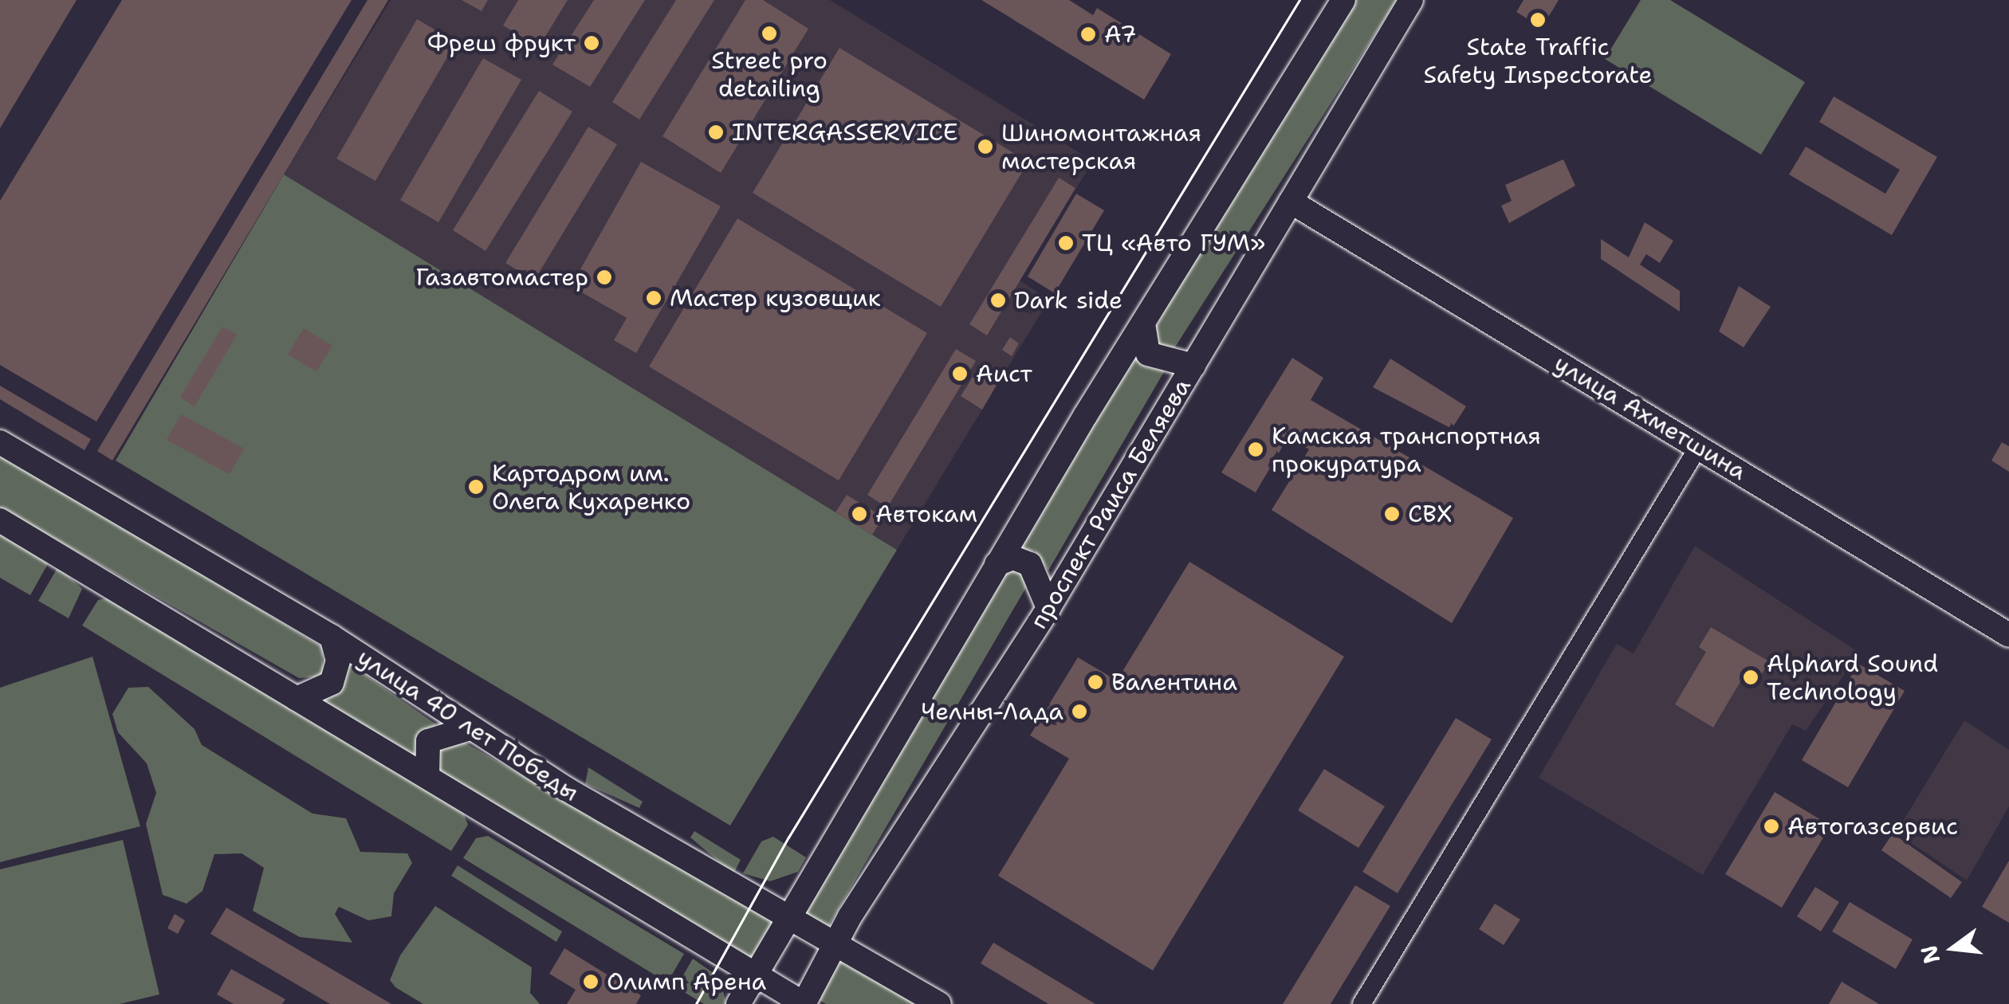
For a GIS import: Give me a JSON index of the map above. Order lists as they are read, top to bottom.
{
  "streets": {
    "street": ["улица Ахметшина", "проспект Раиса Беляева", "улица 40 лет Победы"]
  },
  "crossings": [
    ["улица Ахметшина", "проспект Раиса Беляева"],
    ["проспект Раиса Беляева", "улица 40 лет Победы"]
  ],
  "places": [
    "State Traffic Safety Inspectorate",
    "Street pro detailing",
    "А7",
    "Фреш фрукт",
    "INTERGASSERVICE",
    "Шиномонтажная мастерская",
    "ТЦ «Авто ГУМ»",
    "Газавтомастер",
    "Мастер кузовщик",
    "Dark side",
    "Аист",
    "Камская транспортная прокуратура",
    "Картодром им. Олега Кухаренко",
    "Автокам",
    "СВХ",
    "Alphard Sound Technology",
    "Валентина",
    "Челны-Лада",
    "Автогазсервис",
    "Олимп Арена"
  ],
  "north": "left"
}
